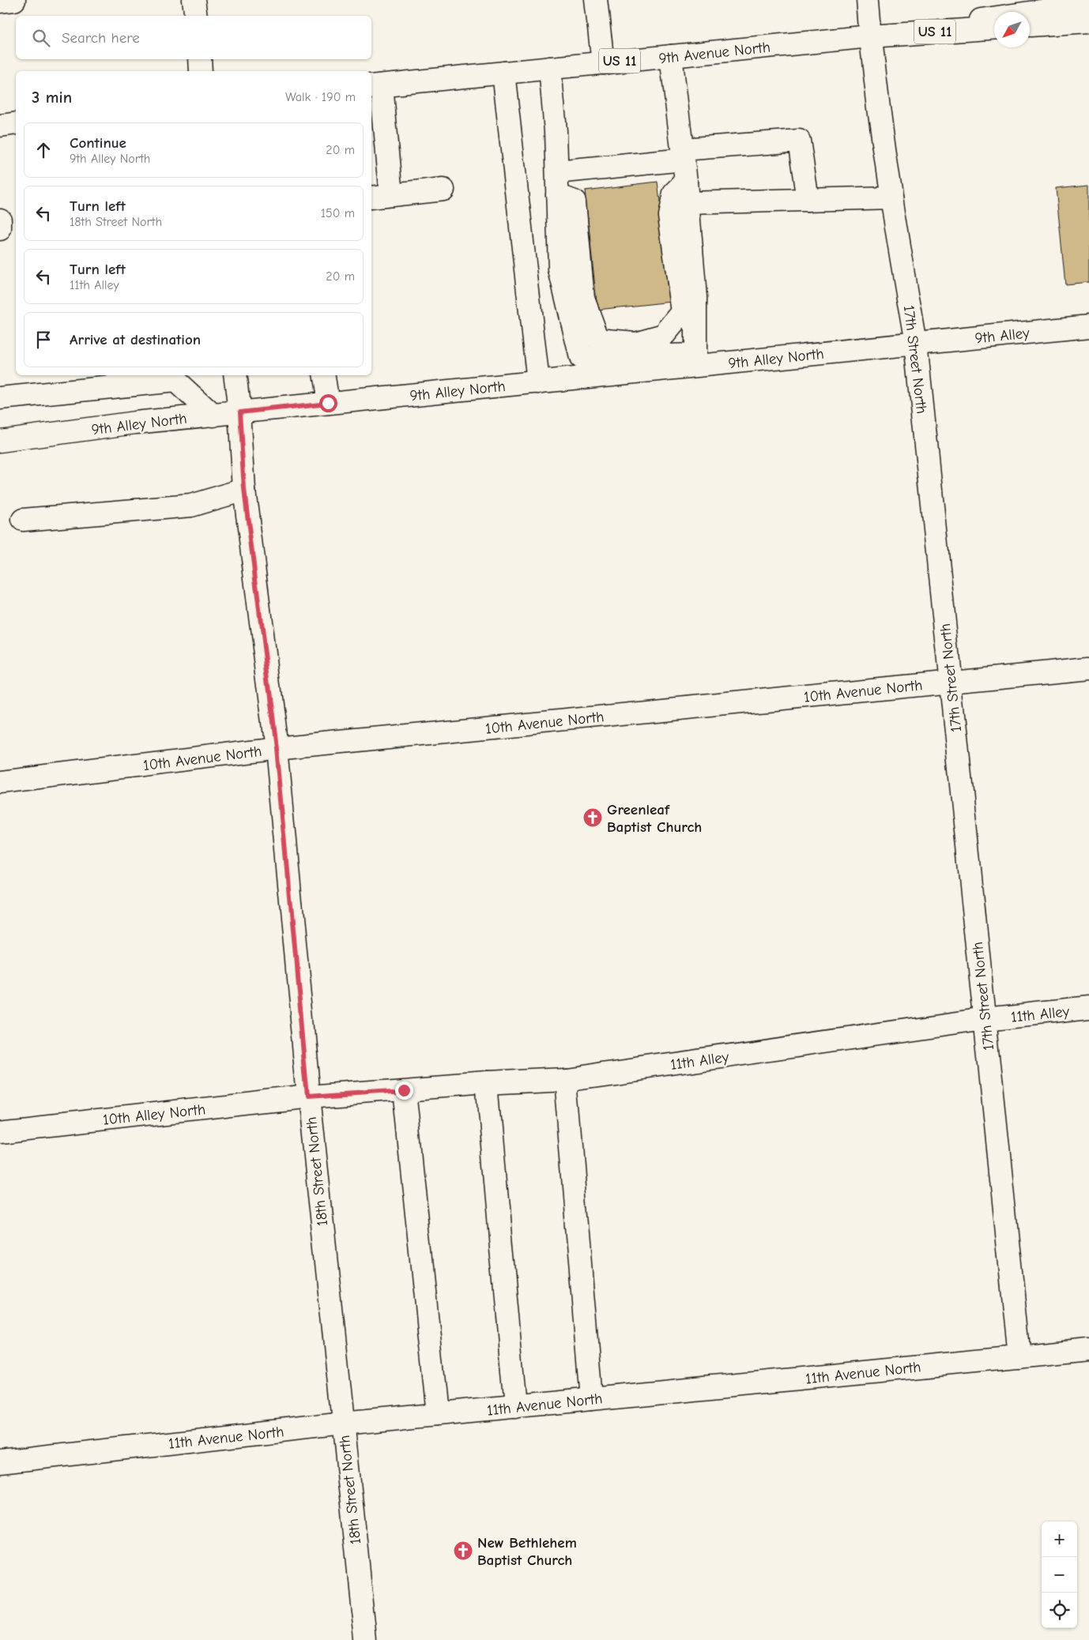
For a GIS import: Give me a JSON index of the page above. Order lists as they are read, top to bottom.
{
  "streets": {
    "street": [
      "US 11",
      "9th Avenue North",
      "9th Alley",
      "9th Alley North",
      "17th Street North",
      "10th Avenue North",
      "11th Alley",
      "10th Alley North",
      "18th Street North",
      "11th Avenue North"
    ]
  },
  "crossings": [
    ["9th Avenue North", "17th Street North"],
    ["9th Alley", "9th Alley North"],
    ["9th Alley", "17th Street North"],
    ["9th Alley North", "17th Street North"],
    ["9th Alley North", "18th Street North"],
    ["17th Street North", "10th Avenue North"],
    ["17th Street North", "11th Alley"],
    ["17th Street North", "11th Avenue North"],
    ["10th Avenue North", "18th Street North"],
    ["11th Alley", "10th Alley North"],
    ["11th Alley", "18th Street North"],
    ["10th Alley North", "18th Street North"],
    ["18th Street North", "11th Avenue North"]
  ],
  "places": {
    "church": ["Greenleaf Baptist Church", "New Bethlehem Baptist Church"]
  },
  "north": "bottom left",
  "page": {
    "search": "Search here",
    "heading": ["3 min", "Walk · 190 m"],
    "list": [
      ["Continue", "9th Alley North", "20 m"],
      ["Turn left", "18th Street North", "150 m"],
      ["Turn left", "11th Alley", "20 m"],
      "Arrive at destination"
    ],
    "map_buttons": ["+", "−"]
  }
}
